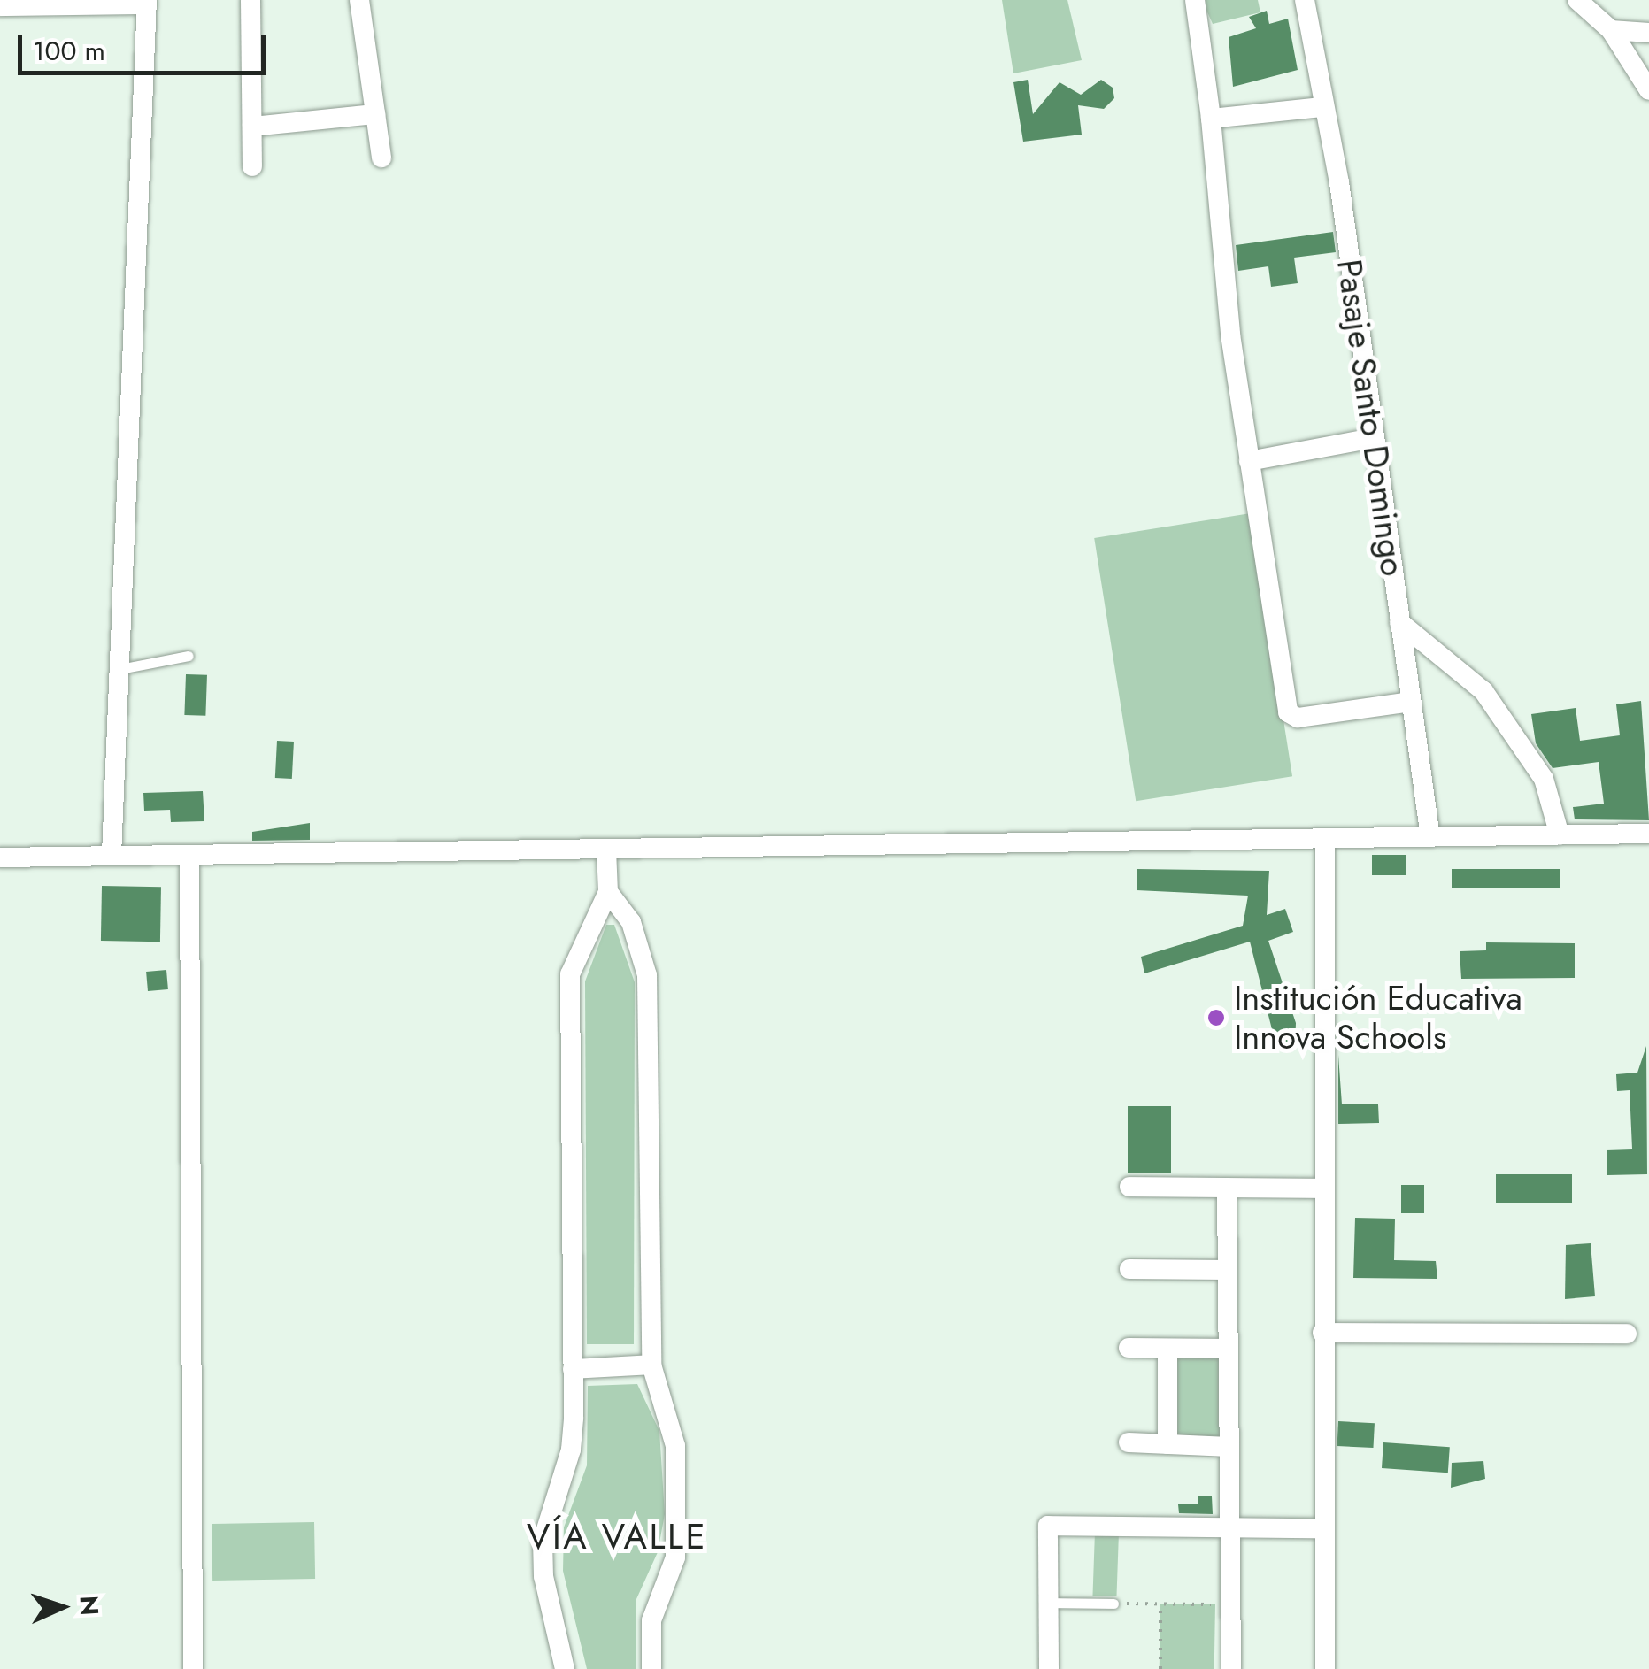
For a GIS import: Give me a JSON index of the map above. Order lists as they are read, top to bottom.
{
  "streets": {
    "street": ["Pasaje Santo Domingo"]
  },
  "districts": ["VÍA VALLE"],
  "places": ["Institución Educativa Innova Schools"],
  "scale_bar": "100 m",
  "north": "right"
}
